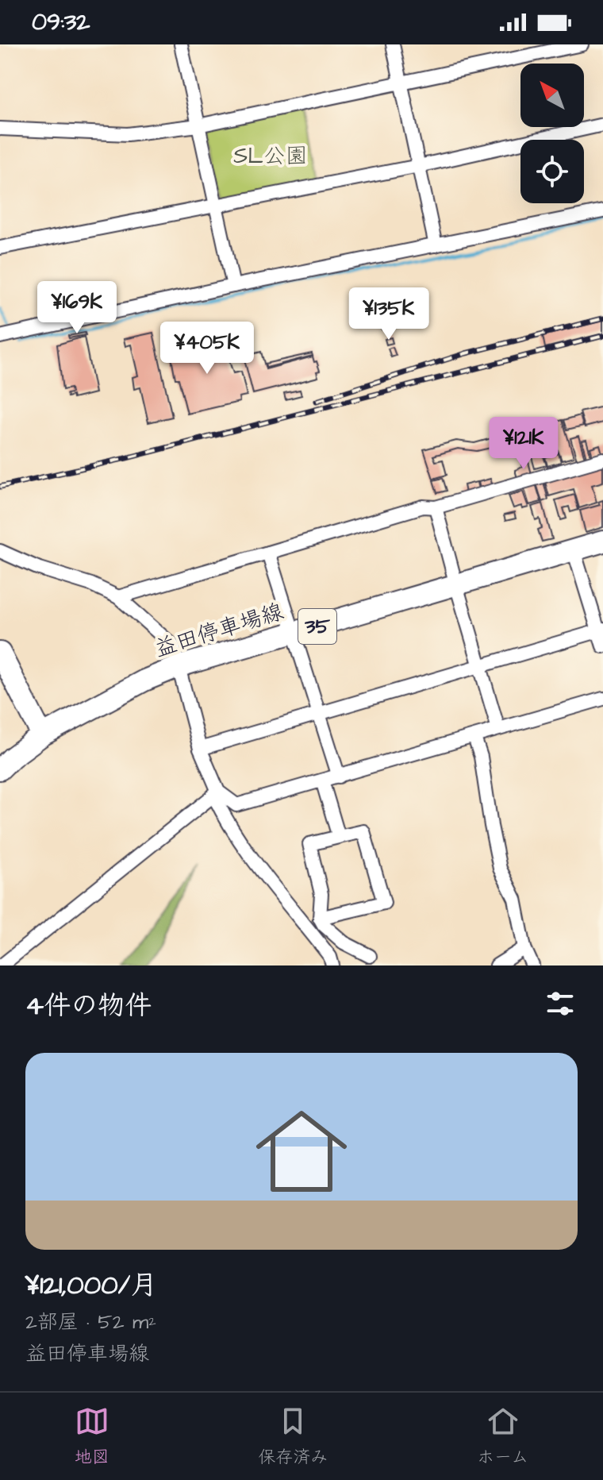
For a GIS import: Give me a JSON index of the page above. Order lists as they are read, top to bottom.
{
  "streets": {
    "main road": ["35", "益田停車場線"]
  },
  "parks": ["SL公園"],
  "north": "top left",
  "page": {
    "status": "09:32",
    "price": [
      "¥169K",
      "¥135K",
      "¥405K",
      "¥121K"
    ],
    "heading": "4件の物件",
    "list": [
      {
        "name": "¥121,000/月",
        "note": "2部屋 · 52 m² · 益田停車場線"
      }
    ],
    "tabs": ["地図", "保存済み", "ホーム"]
  }
}
